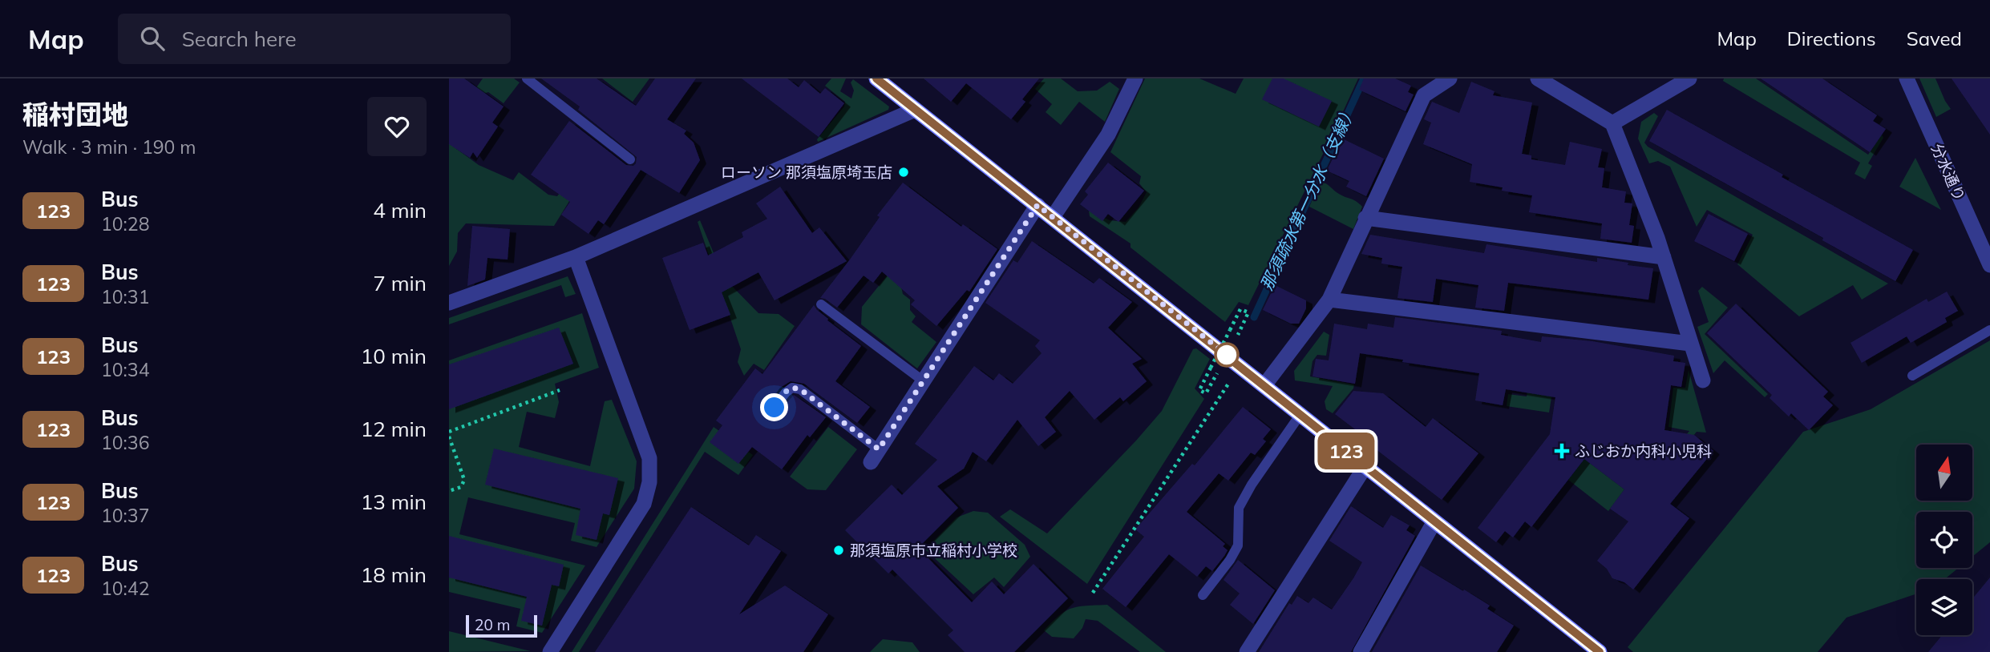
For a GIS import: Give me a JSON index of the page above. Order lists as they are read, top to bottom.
{
  "streets": {
    "street": ["分水通り"]
  },
  "water": ["那須疏水第一分水（支線）"],
  "places": {
    "other": ["ローソン 那須塩原埼玉店", "那須塩原市立稲村小学校"],
    "health": ["ふじおか内科小児科"]
  },
  "lines": ["bus line 123"],
  "scale_bar": "20 m",
  "north": "top",
  "page": {
    "header": "Map",
    "search": "Search here",
    "nav": ["Map", "Directions", "Saved"],
    "heading": ["稲村団地", "Walk · 3 min · 190 m"],
    "on_map": "123",
    "list": [
      {
        "mark": "123",
        "name": "Bus",
        "note": "10:28",
        "value": "4 min"
      },
      {
        "mark": "123",
        "name": "Bus",
        "note": "10:31",
        "value": "7 min"
      },
      {
        "mark": "123",
        "name": "Bus",
        "note": "10:34",
        "value": "10 min"
      },
      {
        "mark": "123",
        "name": "Bus",
        "note": "10:36",
        "value": "12 min"
      },
      {
        "mark": "123",
        "name": "Bus",
        "note": "10:37",
        "value": "13 min"
      },
      {
        "mark": "123",
        "name": "Bus",
        "note": "10:42",
        "value": "18 min"
      }
    ],
    "scale": "20 m"
  }
}
